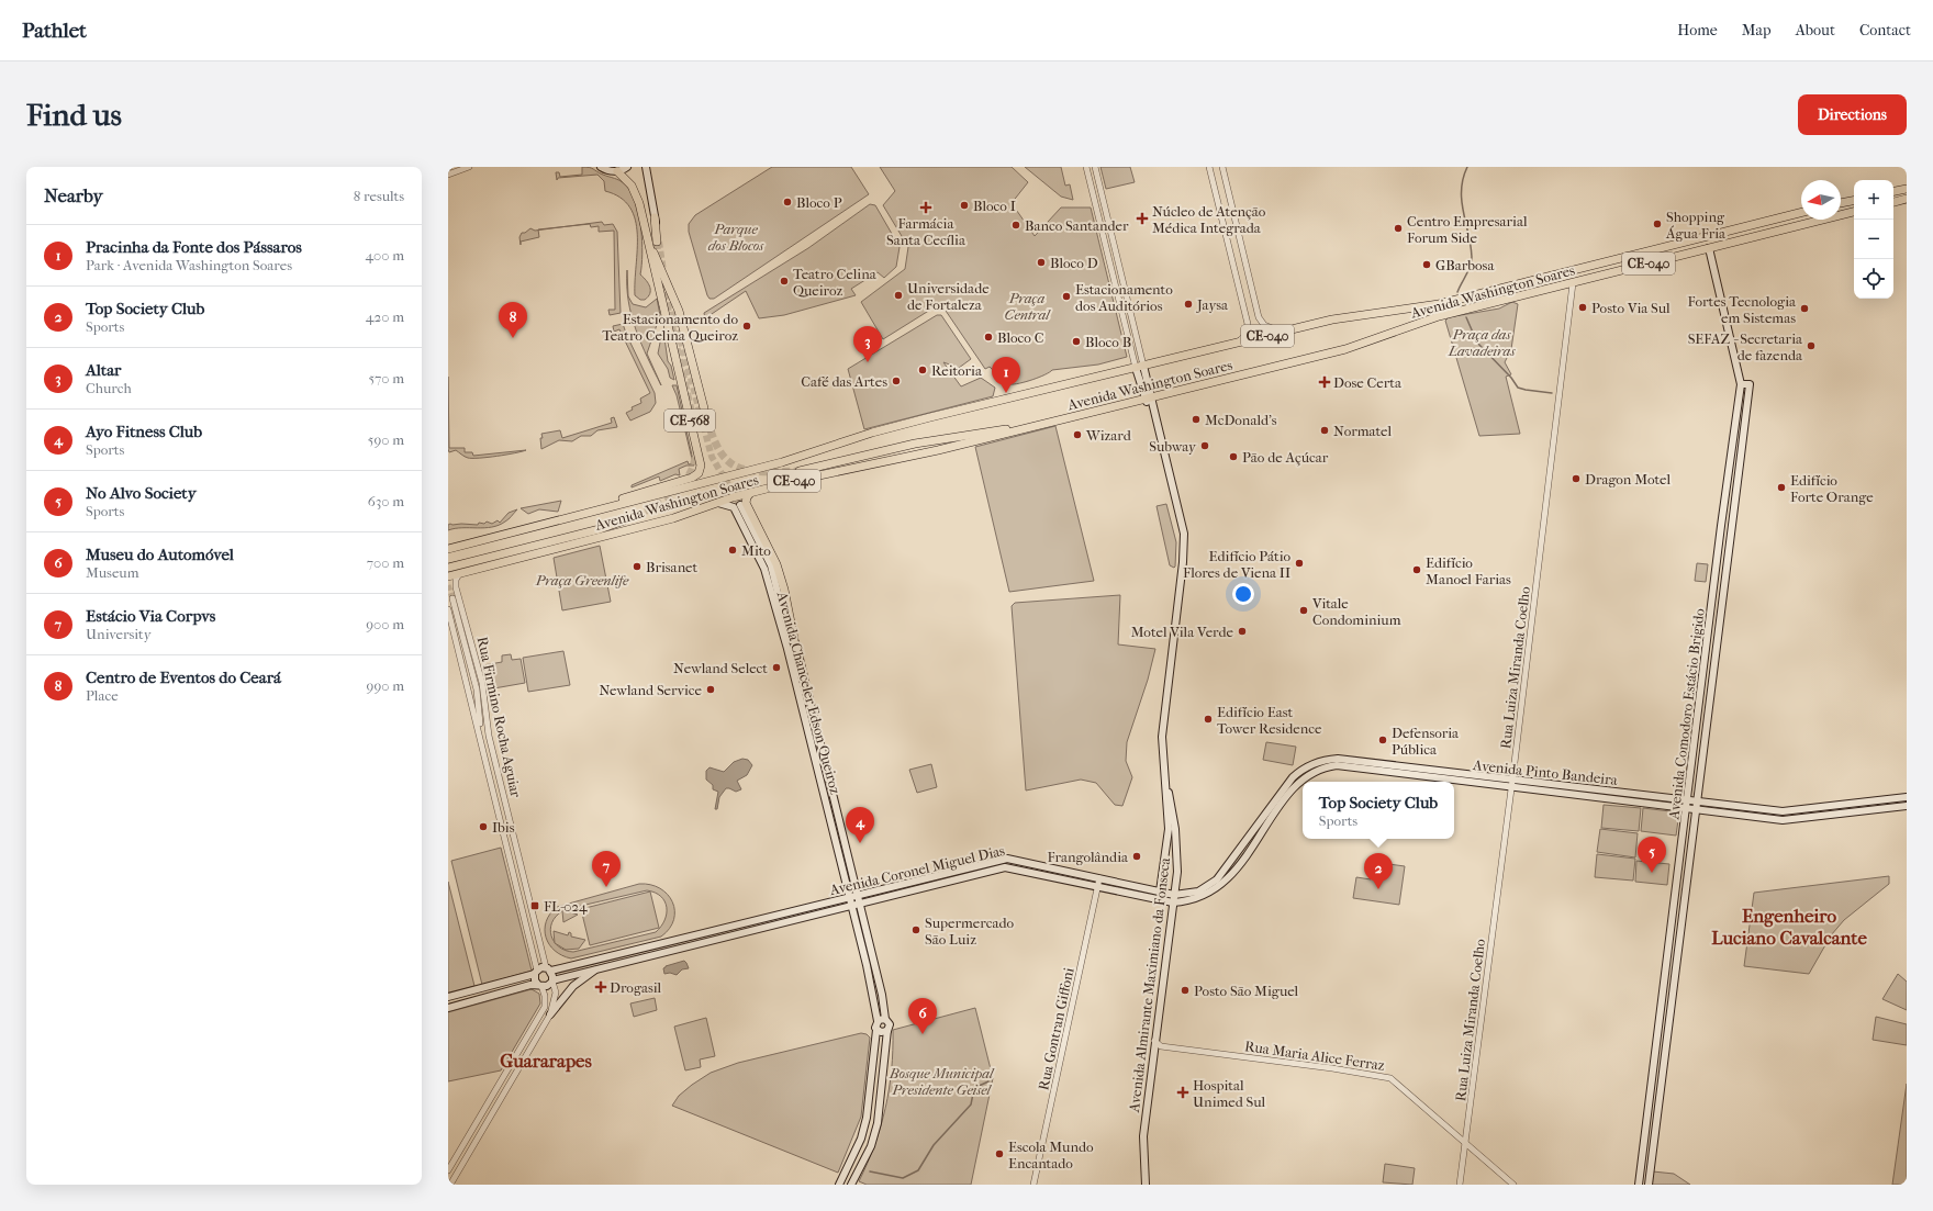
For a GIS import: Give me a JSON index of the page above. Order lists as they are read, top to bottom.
{
  "streets": {
    "highway": ["CE-040", "Avenida Washington Soares", "CE-568"],
    "main road": [
      "Avenida Chanceler Edson Queiroz",
      "Avenida Comodoro Estácio Brigido",
      "Avenida Pinto Bandeira",
      "Avenida Coronel Miguel Dias",
      "Avenida Almirante Maximiano da Fonseca"
    ],
    "street": [
      "Rua Luiza Miranda Coelho",
      "Rua Firmino Rocha Aguiar",
      "Rua Gontran Giffoni",
      "Rua Maria Alice Ferraz"
    ]
  },
  "crossings": [
    ["Avenida Washington Soares", "CE-568"],
    ["Avenida Washington Soares", "Rua Luiza Miranda Coelho"],
    ["Avenida Washington Soares", "Avenida Chanceler Edson Queiroz"],
    ["Avenida Washington Soares", "Avenida Comodoro Estácio Brigido"],
    ["Avenida Washington Soares", "Rua Firmino Rocha Aguiar"],
    ["Avenida Washington Soares", "Avenida Almirante Maximiano da Fonseca"],
    ["Rua Luiza Miranda Coelho", "Avenida Pinto Bandeira"],
    ["Rua Luiza Miranda Coelho", "Rua Maria Alice Ferraz"],
    ["Avenida Chanceler Edson Queiroz", "Avenida Coronel Miguel Dias"],
    ["Avenida Comodoro Estácio Brigido", "Avenida Pinto Bandeira"],
    ["Rua Firmino Rocha Aguiar", "Avenida Coronel Miguel Dias"],
    ["Avenida Pinto Bandeira", "Avenida Coronel Miguel Dias"],
    ["Avenida Coronel Miguel Dias", "Avenida Almirante Maximiano da Fonseca"],
    ["Avenida Coronel Miguel Dias", "Rua Gontran Giffoni"],
    ["Avenida Almirante Maximiano da Fonseca", "Rua Maria Alice Ferraz"]
  ],
  "districts": ["Engenheiro Luciano Cavalcante", "Guararapes"],
  "parks": [
    "Parque dos Blocos",
    "Praça Central",
    "Praça das Lavadeiras",
    "Praça Greenlife",
    "Bosque Municipal Presidente Geisel"
  ],
  "places": {
    "other": [
      "Bloco P",
      "Bloco I",
      "Shopping Água Fria",
      "Banco Santander",
      "Centro Empresarial Forum Side",
      "Bloco D",
      "GBarbosa",
      "Teatro Celina Queiroz",
      "Universidade de Fortaleza",
      "Estacionamento dos Auditórios",
      "Jaysa",
      "Posto Via Sul",
      "Fortes Tecnologia em Sistemas",
      "Estacionamento do Teatro Celina Queiroz",
      "Bloco C",
      "Bloco B",
      "SEFAZ - Secretaria de fazenda",
      "Reitoria",
      "Café das Artes",
      "McDonald's",
      "Normatel",
      "Wizard",
      "Subway",
      "Pão de Açúcar",
      "Dragon Motel",
      "Edifício Forte Orange",
      "Mito",
      "Edifício Pátio Flores de Viena II",
      "Brisanet",
      "Edifício Manoel Farias",
      "Vitale Condominium",
      "Motel Vila Verde",
      "Newland Select",
      "Newland Service",
      "Edifício East Tower Residence",
      "Defensoria Pública",
      "Ibis",
      "Frangolândia",
      "Supermercado São Luiz",
      "Posto São Miguel",
      "Escola Mundo Encantado"
    ],
    "health": [
      "Farmácia Santa Cecília",
      "Núcleo de Atenção Médica Integrada",
      "Dose Certa",
      "Drogasil",
      "Hospital Unimed Sul"
    ],
    "transit": ["FL-024"]
  },
  "north": "left",
  "page": {
    "header": "Pathlet",
    "nav": [
      "Home",
      "Map",
      "About",
      "Contact"
    ],
    "buttons": "Directions",
    "title": "Find us",
    "heading": ["Nearby", "8 results"],
    "map_buttons": ["+", "−"],
    "list": [
      {
        "mark": "1",
        "name": "Pracinha da Fonte dos Pássaros",
        "note": "Park · Avenida Washington Soares",
        "value": "400 m"
      },
      {
        "mark": "2",
        "name": "Top Society Club",
        "note": "Sports",
        "value": "420 m"
      },
      {
        "mark": "3",
        "name": "Altar",
        "note": "Church",
        "value": "570 m"
      },
      {
        "mark": "4",
        "name": "Ayo Fitness Club",
        "note": "Sports",
        "value": "590 m"
      },
      {
        "mark": "5",
        "name": "No Alvo Society",
        "note": "Sports",
        "value": "630 m"
      },
      {
        "mark": "6",
        "name": "Museu do Automóvel",
        "note": "Museum",
        "value": "700 m"
      },
      {
        "mark": "7",
        "name": "Estácio Via Corpvs",
        "note": "University",
        "value": "900 m"
      },
      {
        "mark": "8",
        "name": "Centro de Eventos do Ceará",
        "note": "Place",
        "value": "990 m"
      }
    ],
    "pins": [
      "8",
      "3",
      "1",
      "4",
      "5",
      "7",
      "2",
      "6"
    ],
    "popup": ["Top Society Club", "Sports"]
  }
}
